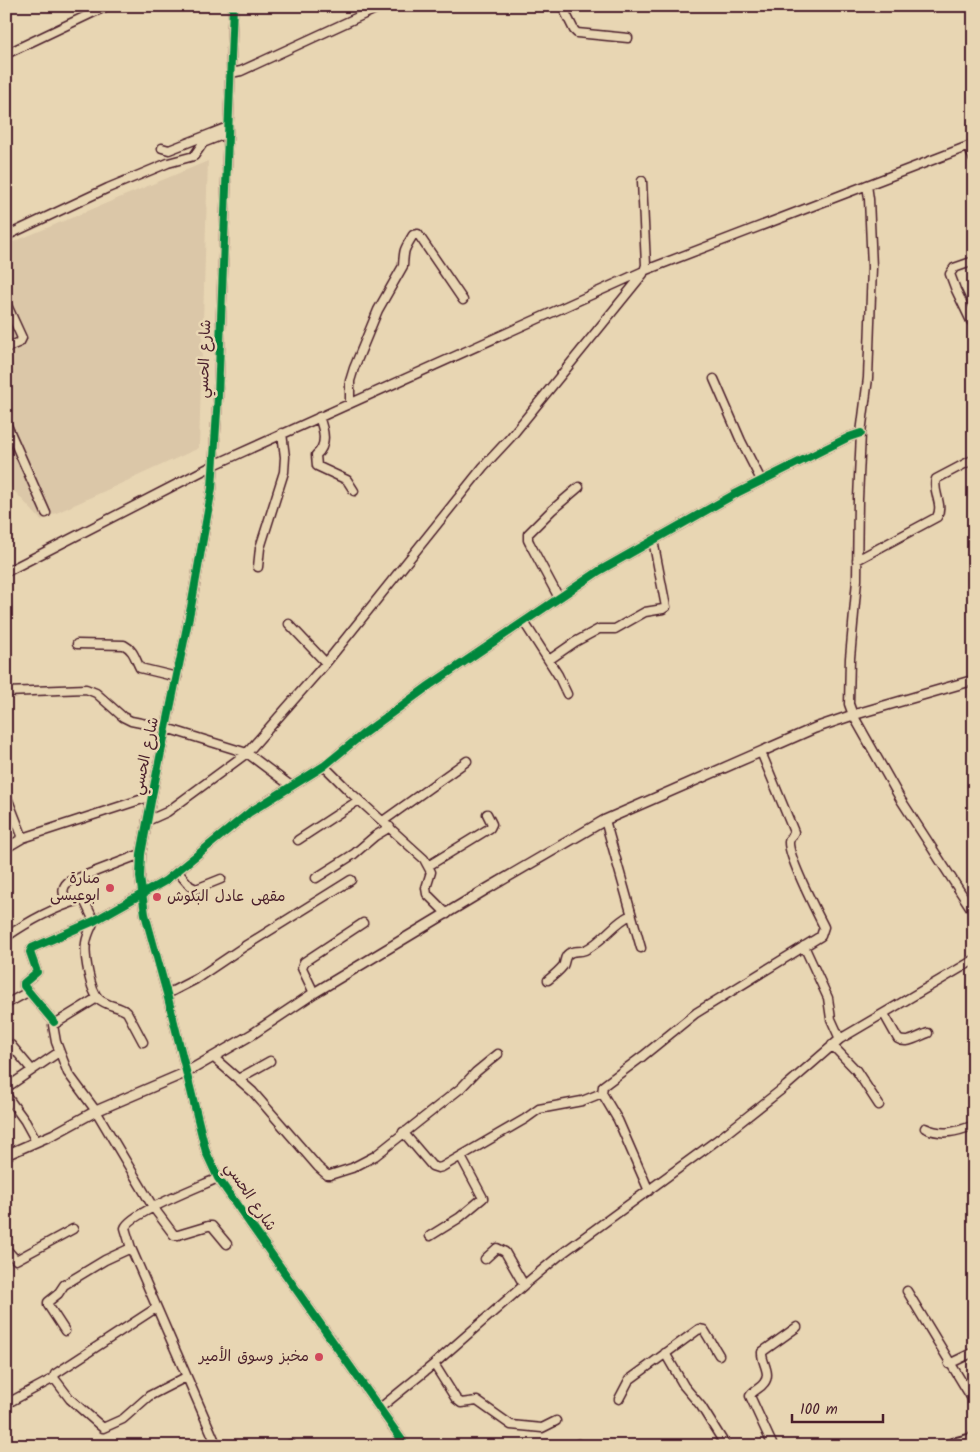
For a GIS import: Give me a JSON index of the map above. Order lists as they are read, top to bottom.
{
  "streets": {
    "street": ["شارع الحسي"]
  },
  "places": ["منارة ابوعيسى", "مقهى عادل البكوش", "مخبز وسوق الأمير"],
  "scale_bar": "100 m"
}
